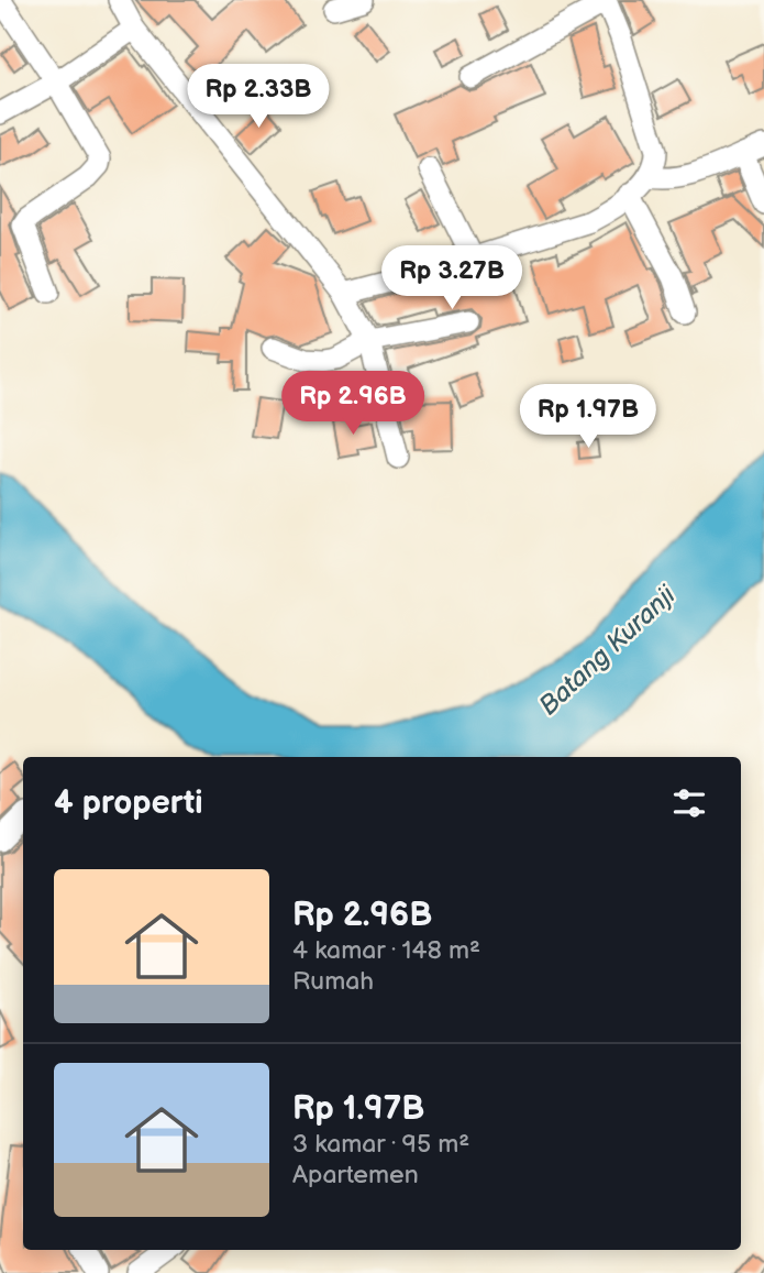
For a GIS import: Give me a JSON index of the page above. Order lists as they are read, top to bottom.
{
  "water": ["Batang Kuranji"],
  "page": {
    "price": [
      "Rp 2.33B",
      "Rp 3.27B",
      "Rp 2.96B",
      "Rp 1.97B"
    ],
    "heading": "4 properti",
    "list": [
      {
        "name": "Rp 2.96B",
        "note": "4 kamar · 148 m² · Rumah"
      },
      {
        "name": "Rp 1.97B",
        "note": "3 kamar · 95 m² · Apartemen"
      }
    ]
  }
}
